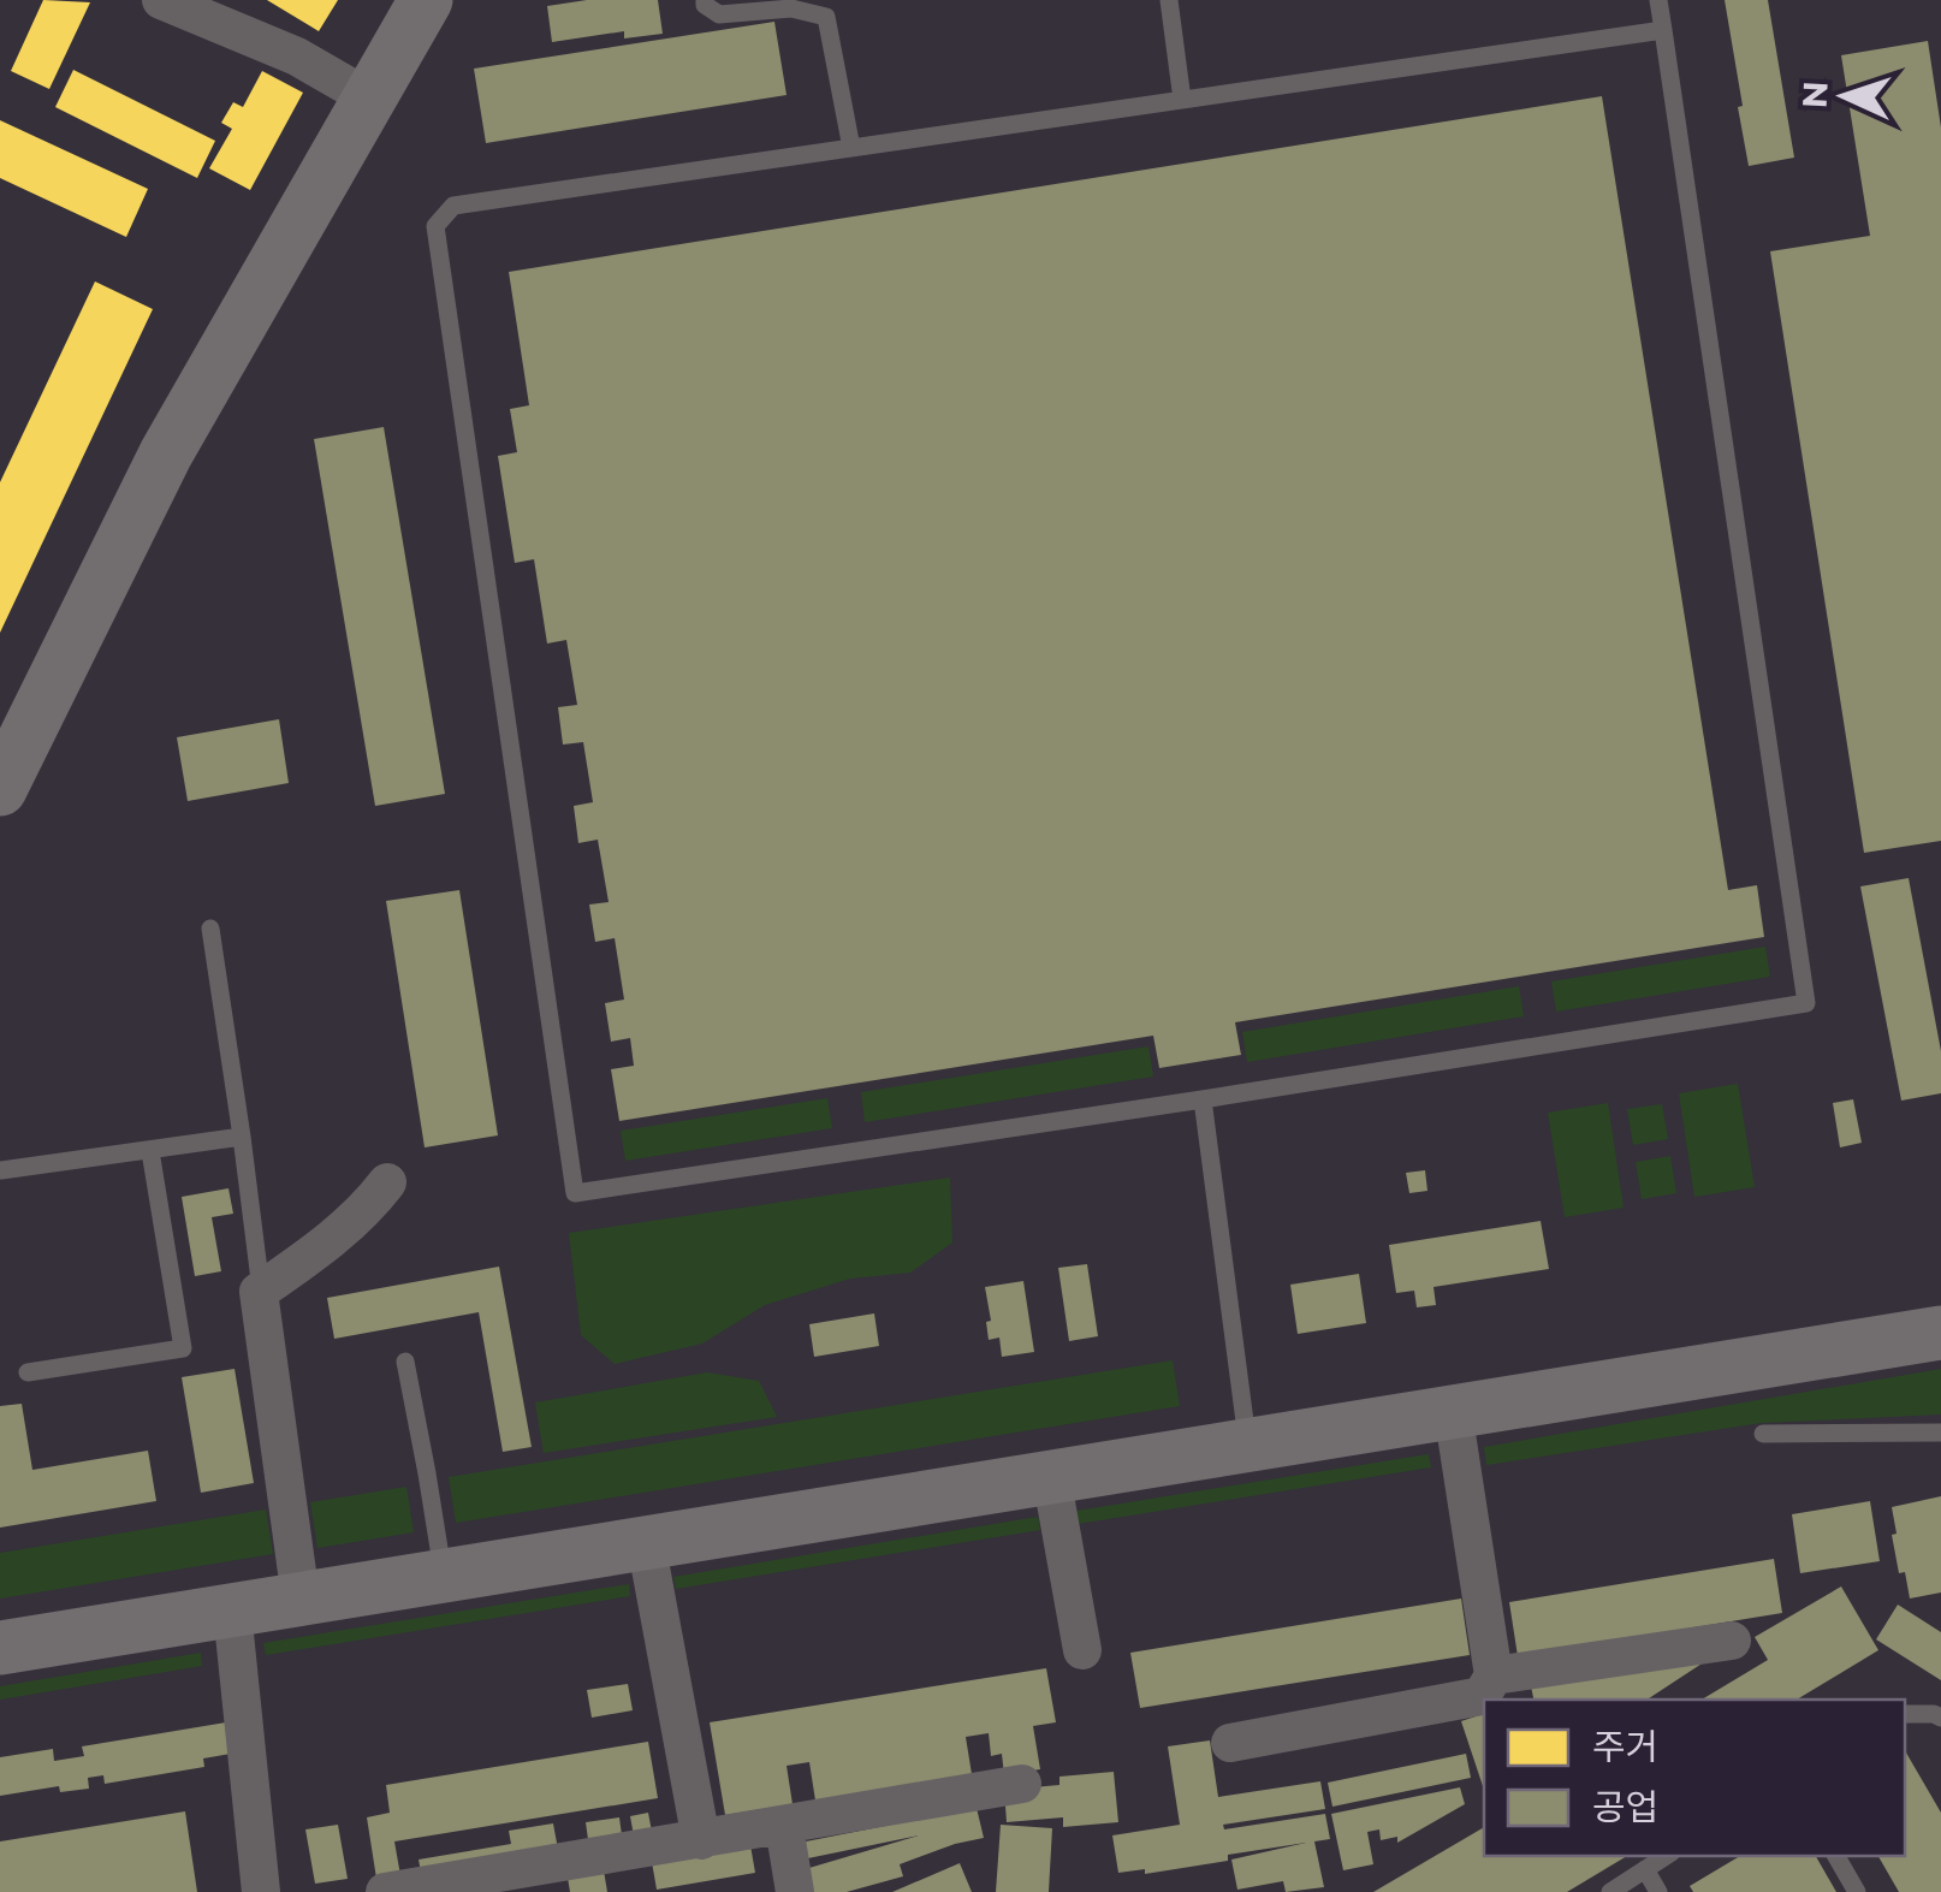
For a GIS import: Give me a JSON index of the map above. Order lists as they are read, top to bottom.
{
  "legend": ["주거", "공업"],
  "north": "left"
}
